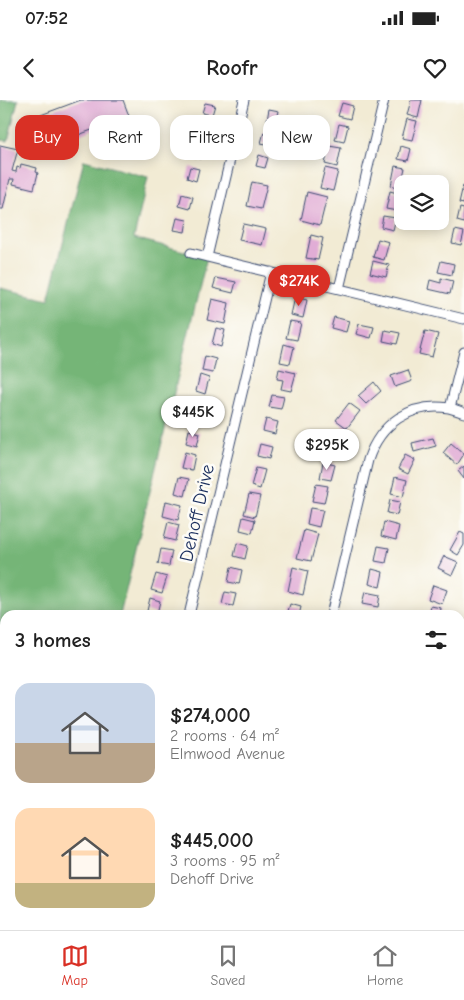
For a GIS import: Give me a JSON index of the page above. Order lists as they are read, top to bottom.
{
  "streets": {
    "street": ["Dehoff Drive"]
  },
  "page": {
    "status": "07:52",
    "header": "Roofr",
    "chip": [
      "Buy",
      "Rent",
      "Filters",
      "New"
    ],
    "price": ["$274K", "$445K", "$295K"],
    "heading": "3 homes",
    "list": [
      {
        "name": "$274,000",
        "note": "2 rooms · 64 m² · Elmwood Avenue"
      },
      {
        "name": "$445,000",
        "note": "3 rooms · 95 m² · Dehoff Drive"
      }
    ],
    "tabs": ["Map", "Saved", "Home"]
  }
}
